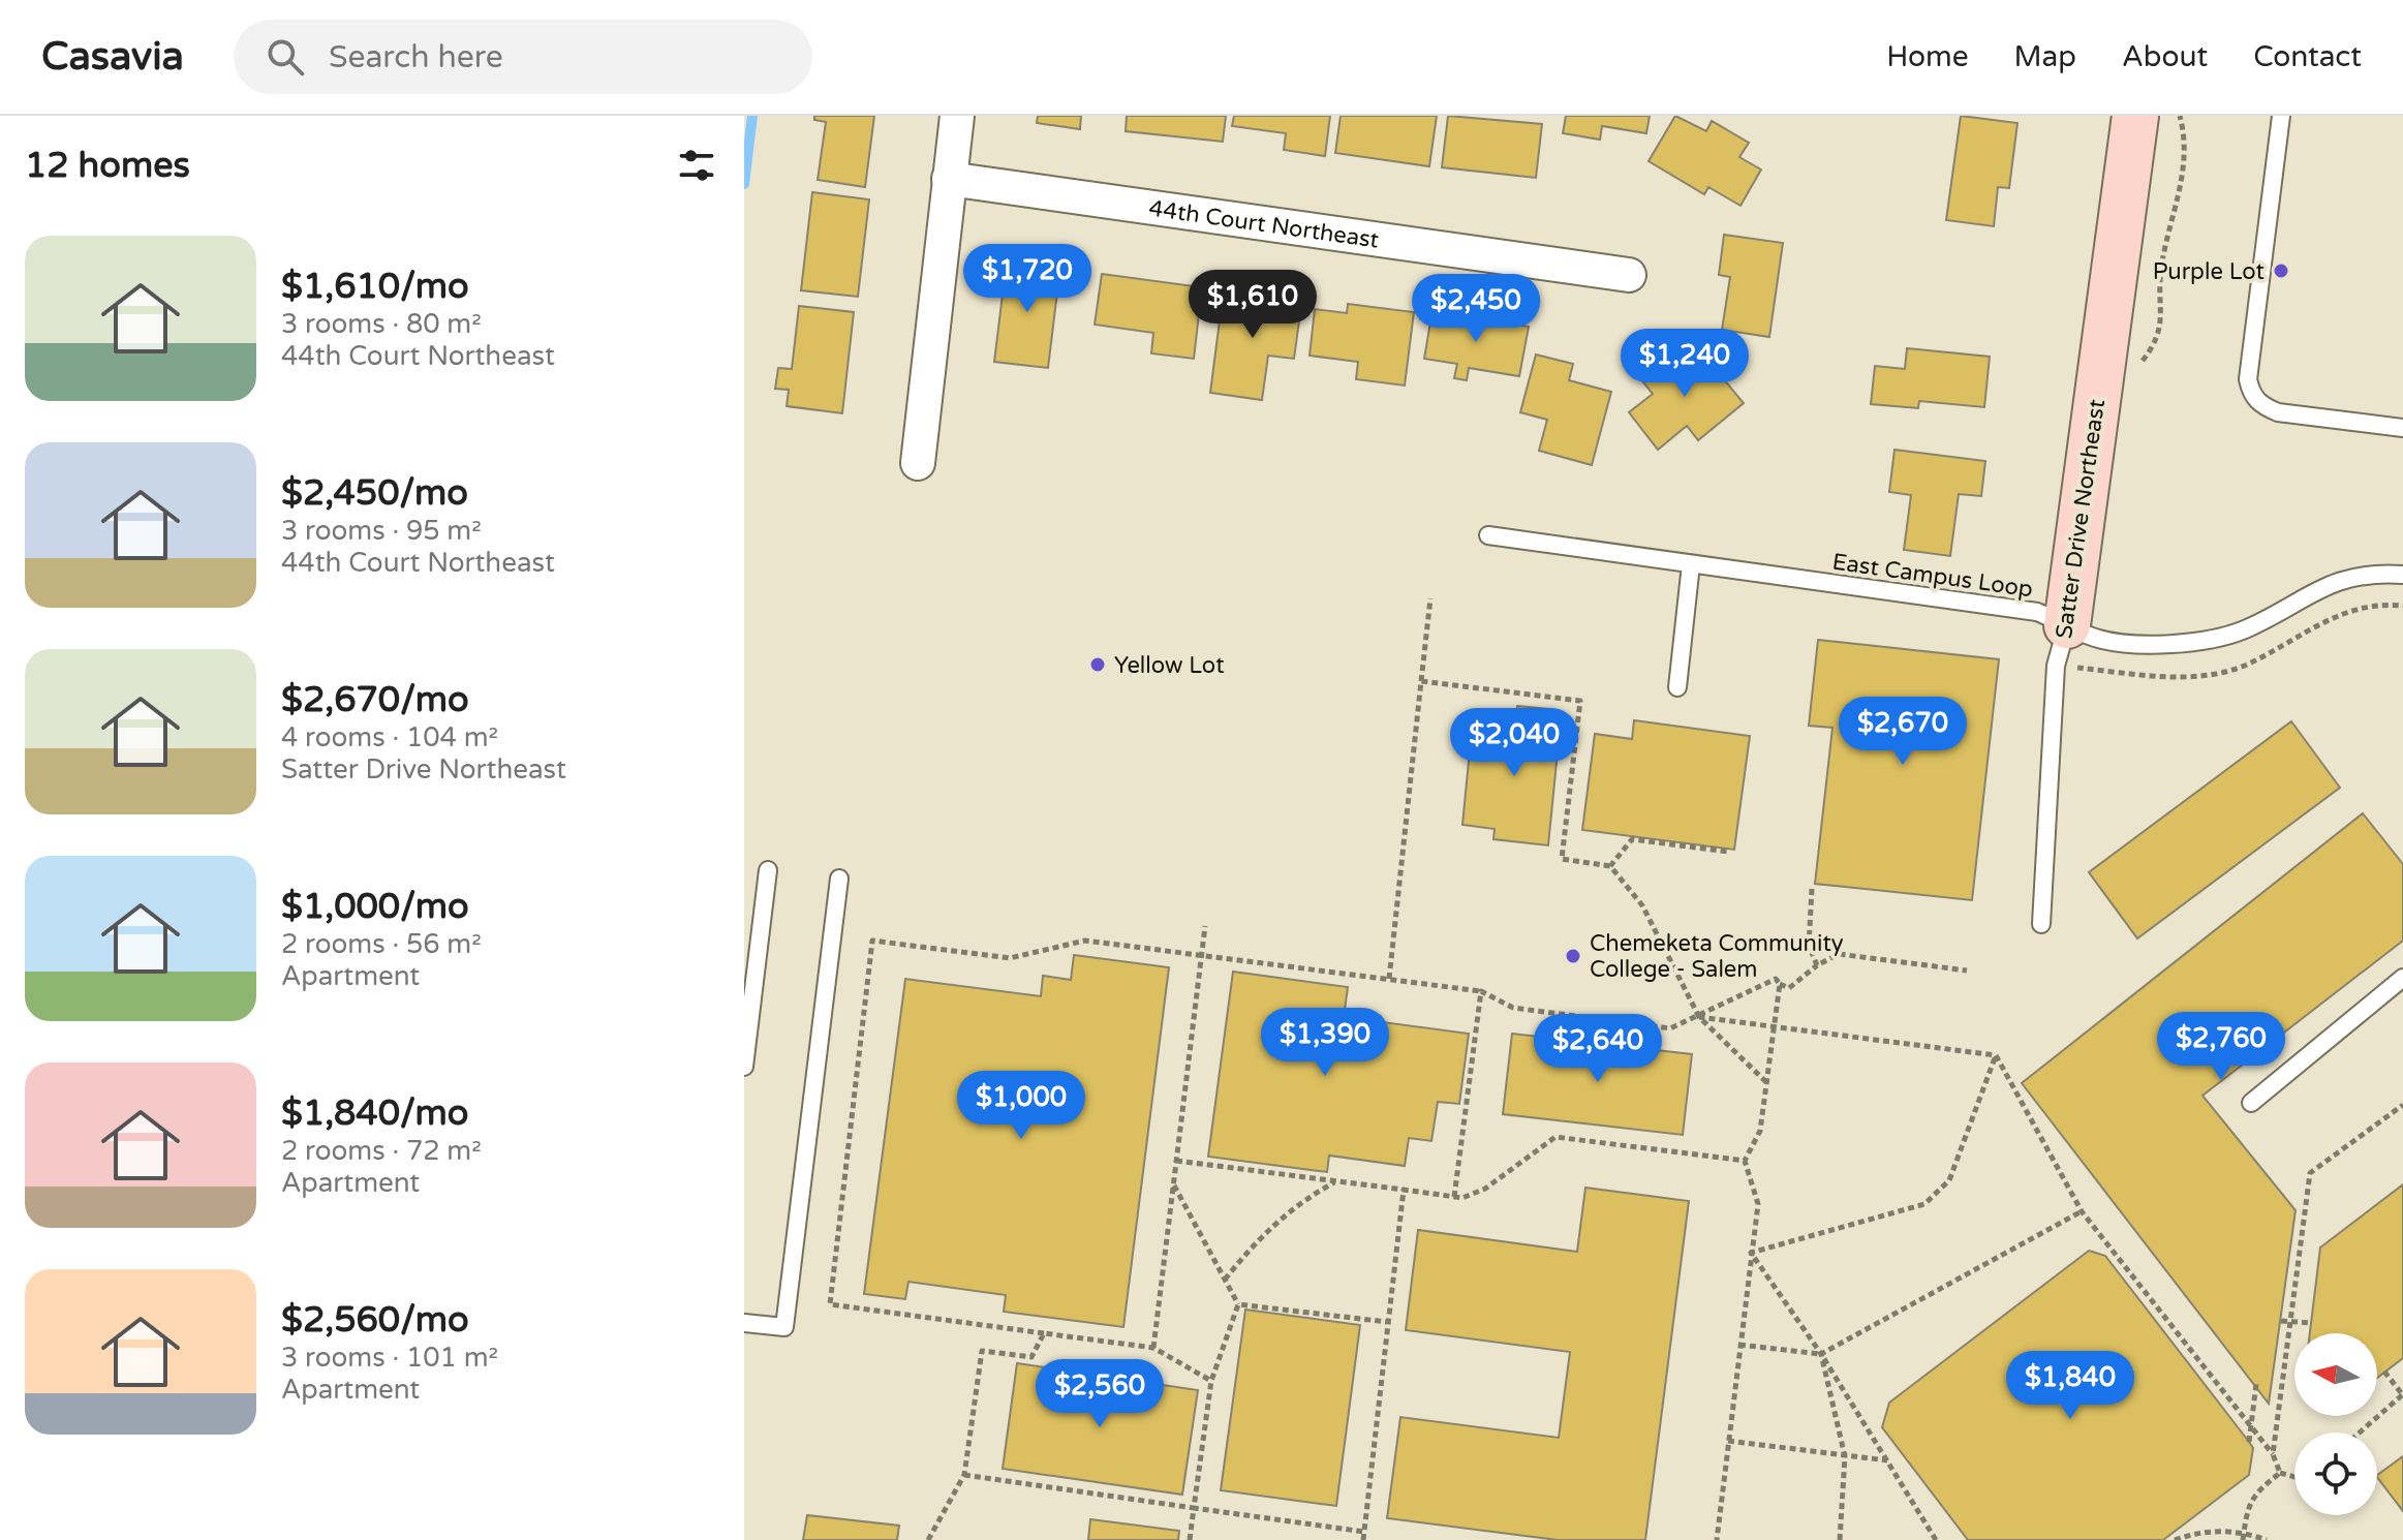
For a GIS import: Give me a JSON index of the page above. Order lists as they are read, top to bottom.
{
  "streets": {
    "street": ["44th Court Northeast", "Satter Drive Northeast"],
    "lane": ["East Campus Loop"]
  },
  "crossings": [
    ["Satter Drive Northeast", "East Campus Loop"]
  ],
  "places": ["Purple Lot", "Yellow Lot", "Chemeketa Community College - Salem"],
  "north": "left",
  "page": {
    "header": "Casavia",
    "search": "Search here",
    "nav": [
      "Home",
      "Map",
      "About",
      "Contact"
    ],
    "heading": "12 homes",
    "list": [
      {
        "name": "$1,610/mo",
        "note": "3 rooms · 80 m² · 44th Court Northeast"
      },
      {
        "name": "$2,450/mo",
        "note": "3 rooms · 95 m² · 44th Court Northeast"
      },
      {
        "name": "$2,670/mo",
        "note": "4 rooms · 104 m² · Satter Drive Northeast"
      },
      {
        "name": "$1,000/mo",
        "note": "2 rooms · 56 m² · Apartment"
      },
      {
        "name": "$1,840/mo",
        "note": "2 rooms · 72 m² · Apartment"
      },
      {
        "name": "$2,560/mo",
        "note": "3 rooms · 101 m² · Apartment"
      }
    ],
    "price": [
      "$1,720",
      "$1,610",
      "$2,450",
      "$1,240",
      "$2,670",
      "$2,040",
      "$1,390",
      "$2,760",
      "$2,640",
      "$1,000",
      "$1,840",
      "$2,560"
    ]
  }
}
